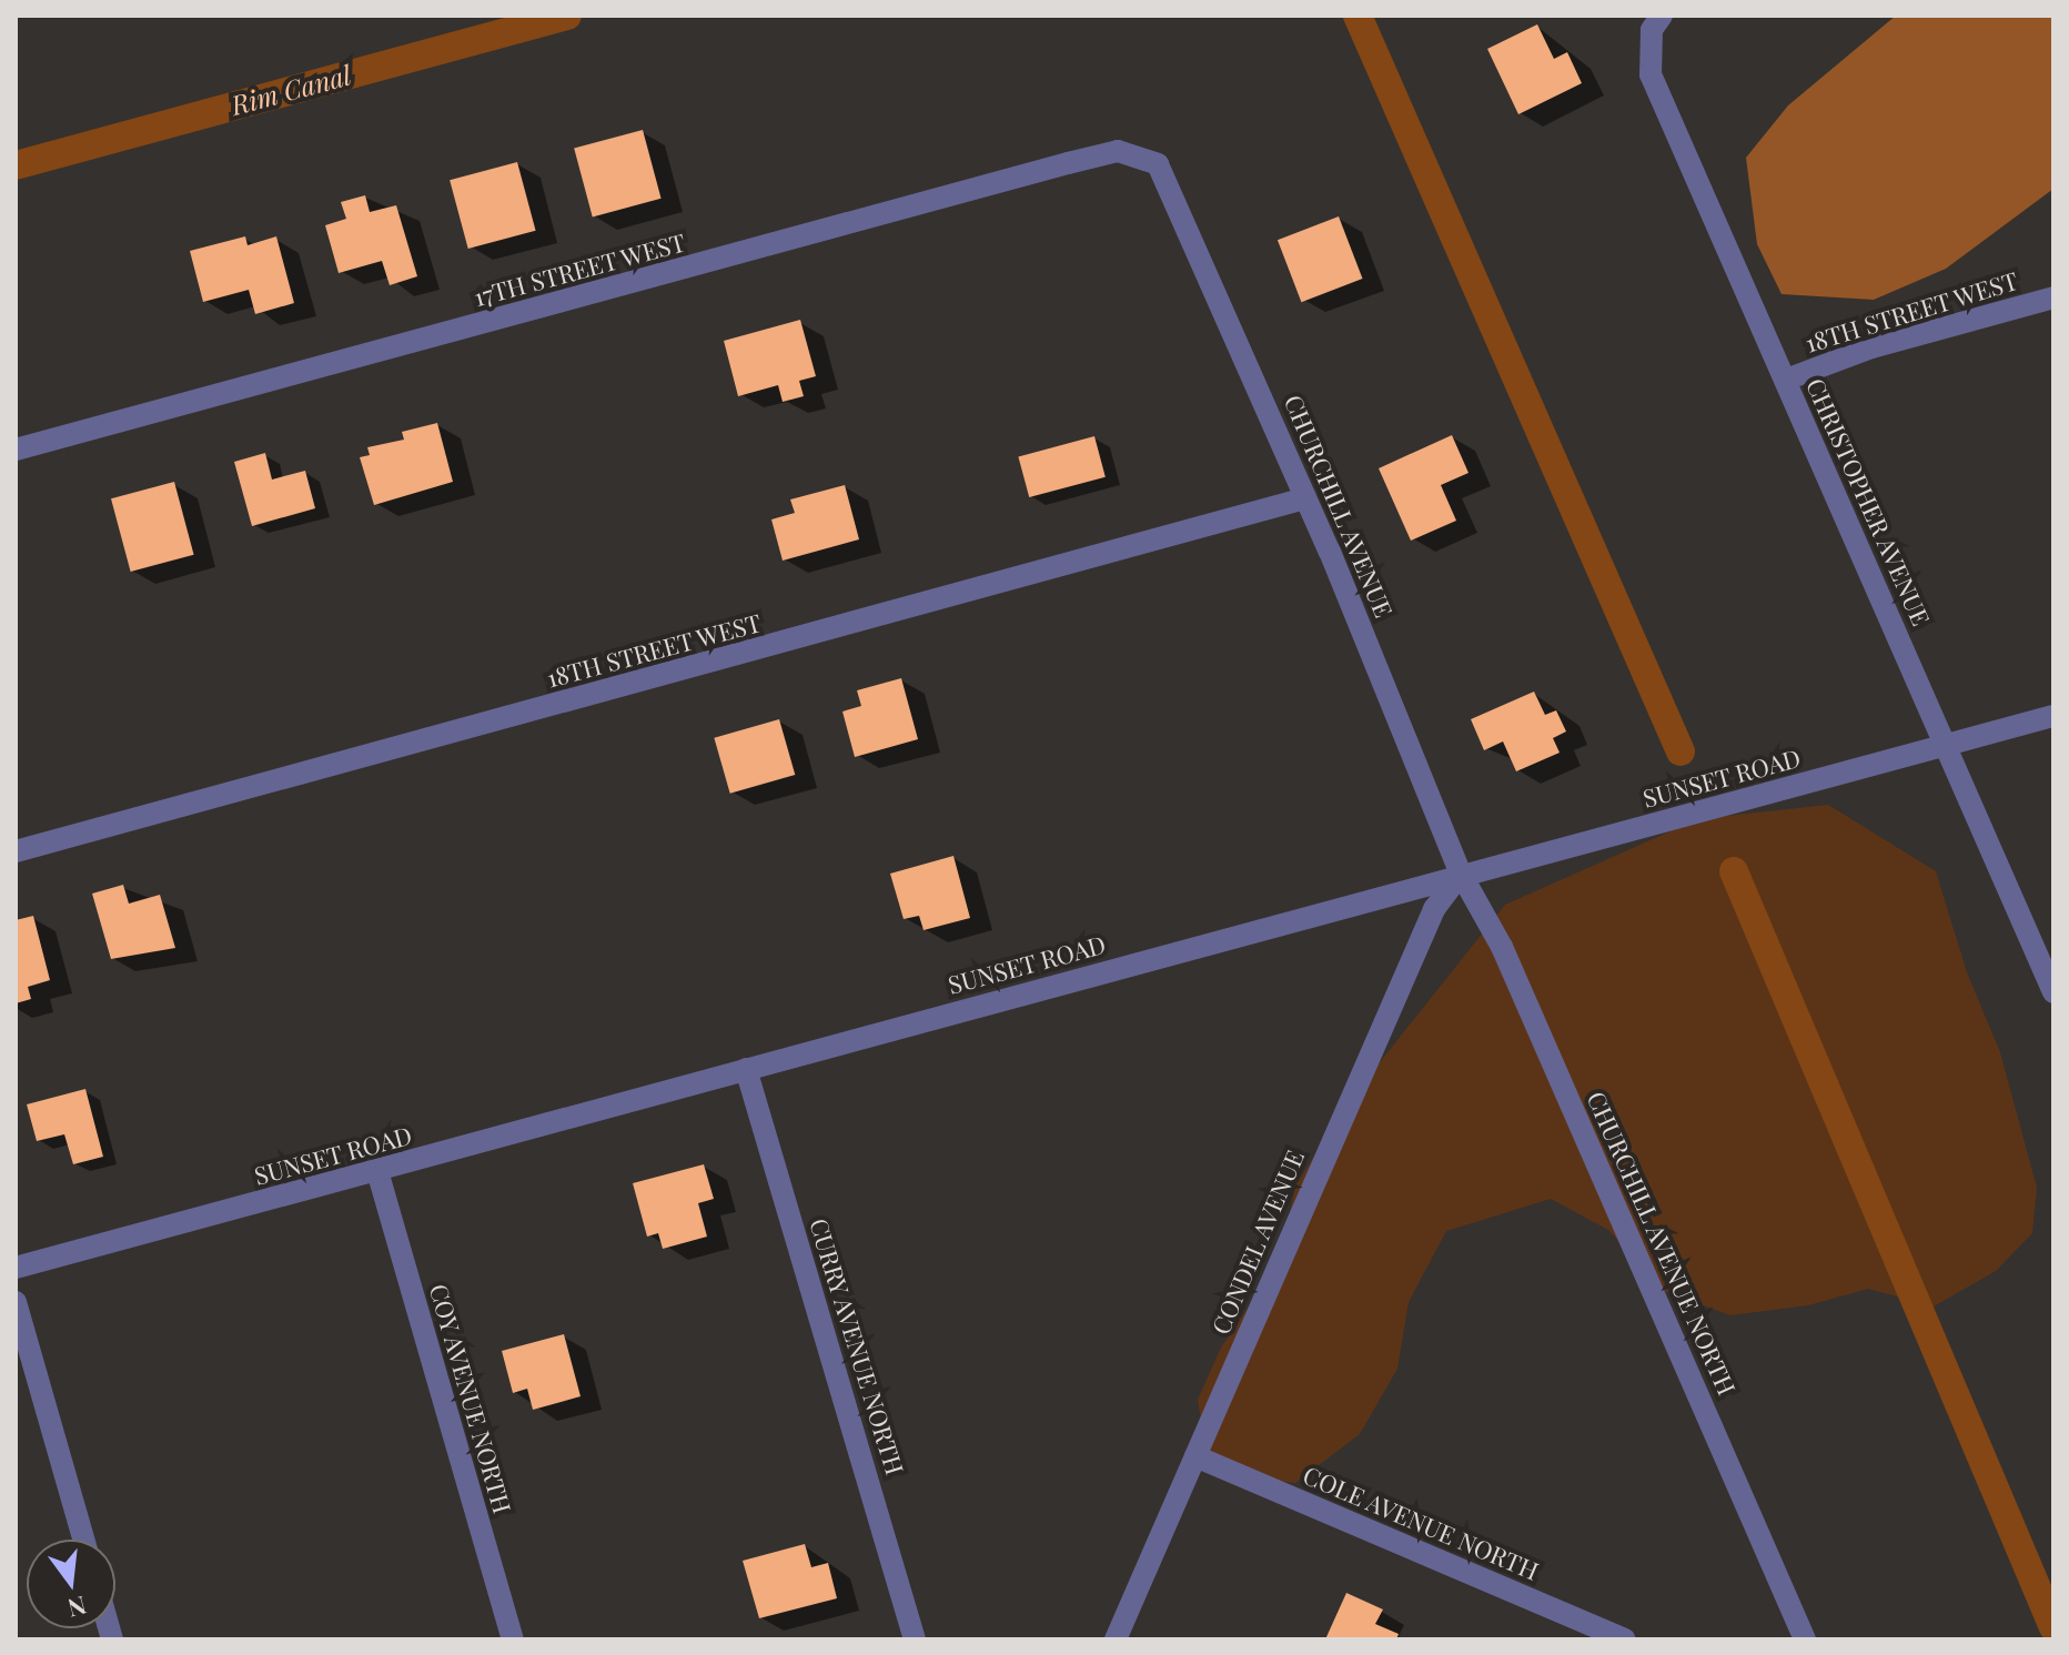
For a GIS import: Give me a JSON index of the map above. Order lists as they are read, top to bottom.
{
  "streets": {
    "street": [
      "17TH STREET WEST",
      "18TH STREET WEST",
      "CHRISTOPHER AVENUE",
      "CHURCHILL AVENUE",
      "SUNSET ROAD",
      "CONDEL AVENUE",
      "CHURCHILL AVENUE NORTH",
      "CURRY AVENUE NORTH",
      "COY AVENUE NORTH",
      "COLE AVENUE NORTH"
    ]
  },
  "crossings": [
    ["17TH STREET WEST", "CHURCHILL AVENUE"],
    ["18TH STREET WEST", "CHRISTOPHER AVENUE"],
    ["18TH STREET WEST", "CHURCHILL AVENUE"],
    ["CHRISTOPHER AVENUE", "SUNSET ROAD"],
    ["CHURCHILL AVENUE", "SUNSET ROAD"],
    ["CHURCHILL AVENUE", "CONDEL AVENUE"],
    ["CHURCHILL AVENUE", "CHURCHILL AVENUE NORTH"],
    ["SUNSET ROAD", "CONDEL AVENUE"],
    ["SUNSET ROAD", "CHURCHILL AVENUE NORTH"],
    ["SUNSET ROAD", "CURRY AVENUE NORTH"],
    ["SUNSET ROAD", "COY AVENUE NORTH"],
    ["CONDEL AVENUE", "CHURCHILL AVENUE NORTH"],
    ["CONDEL AVENUE", "COLE AVENUE NORTH"]
  ],
  "water": ["Rim Canal"],
  "north": "bottom"
}
